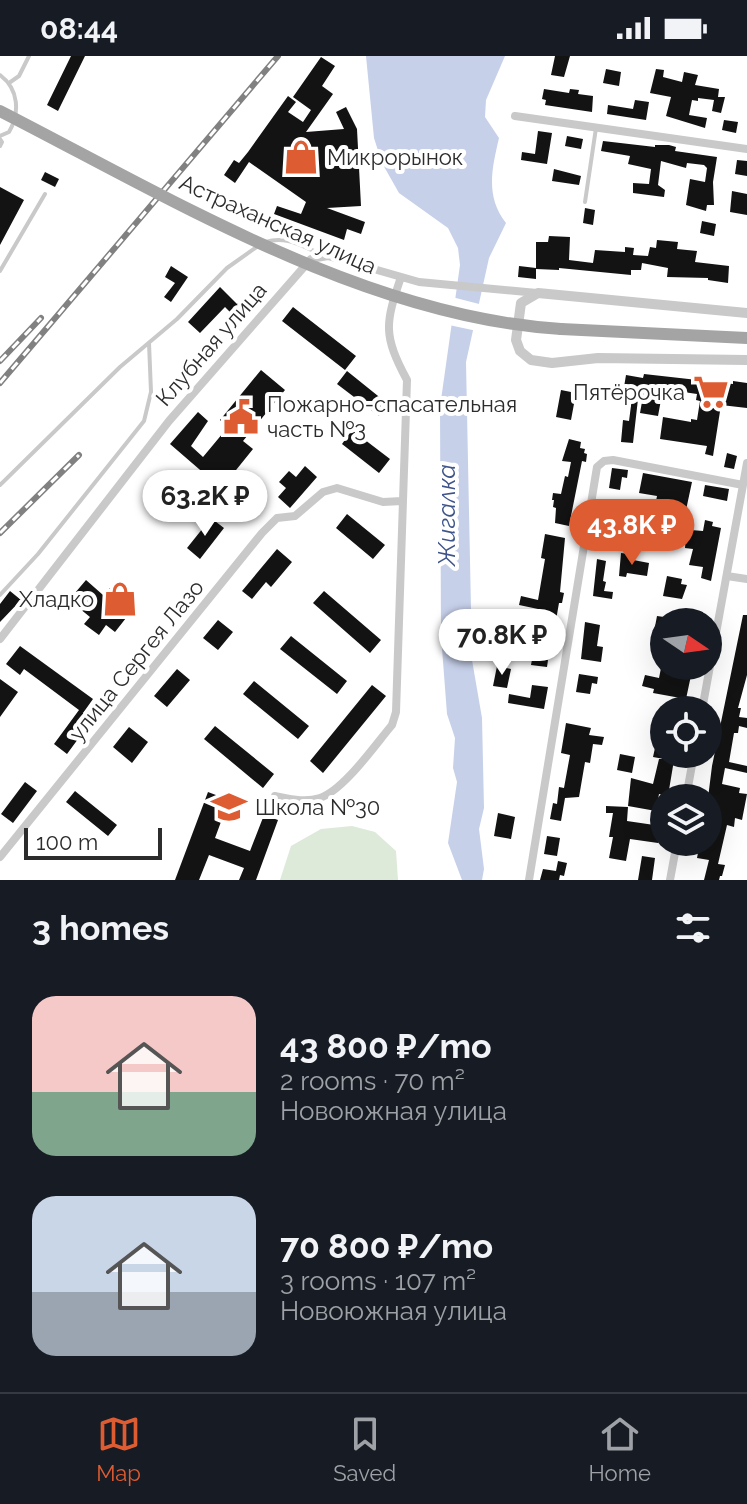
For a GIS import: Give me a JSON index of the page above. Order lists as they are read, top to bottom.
{
  "streets": {
    "main road": ["Астраханская улица"],
    "street": ["Клубная улица", "улица Сергея Лазо"]
  },
  "water": ["Жигалка"],
  "places": {
    "shop": ["Микрорынок", "Хладко"],
    "supermarket": ["Пятёрочка"],
    "public building": ["Пожарно-спасательная часть №3"],
    "school or university": ["Школа №30"]
  },
  "scale_bar": "100 m",
  "north": "right",
  "page": {
    "status": "08:44",
    "price": ["63.2K ₽", "43.8K ₽", "70.8K ₽"],
    "scale": "100 m",
    "heading": "3 homes",
    "list": [
      {
        "name": "43 800 ₽/mo",
        "note": "2 rooms · 70 m² · Новоюжная улица"
      },
      {
        "name": "70 800 ₽/mo",
        "note": "3 rooms · 107 m² · Новоюжная улица"
      }
    ],
    "tabs": ["Map", "Saved", "Home"]
  }
}
